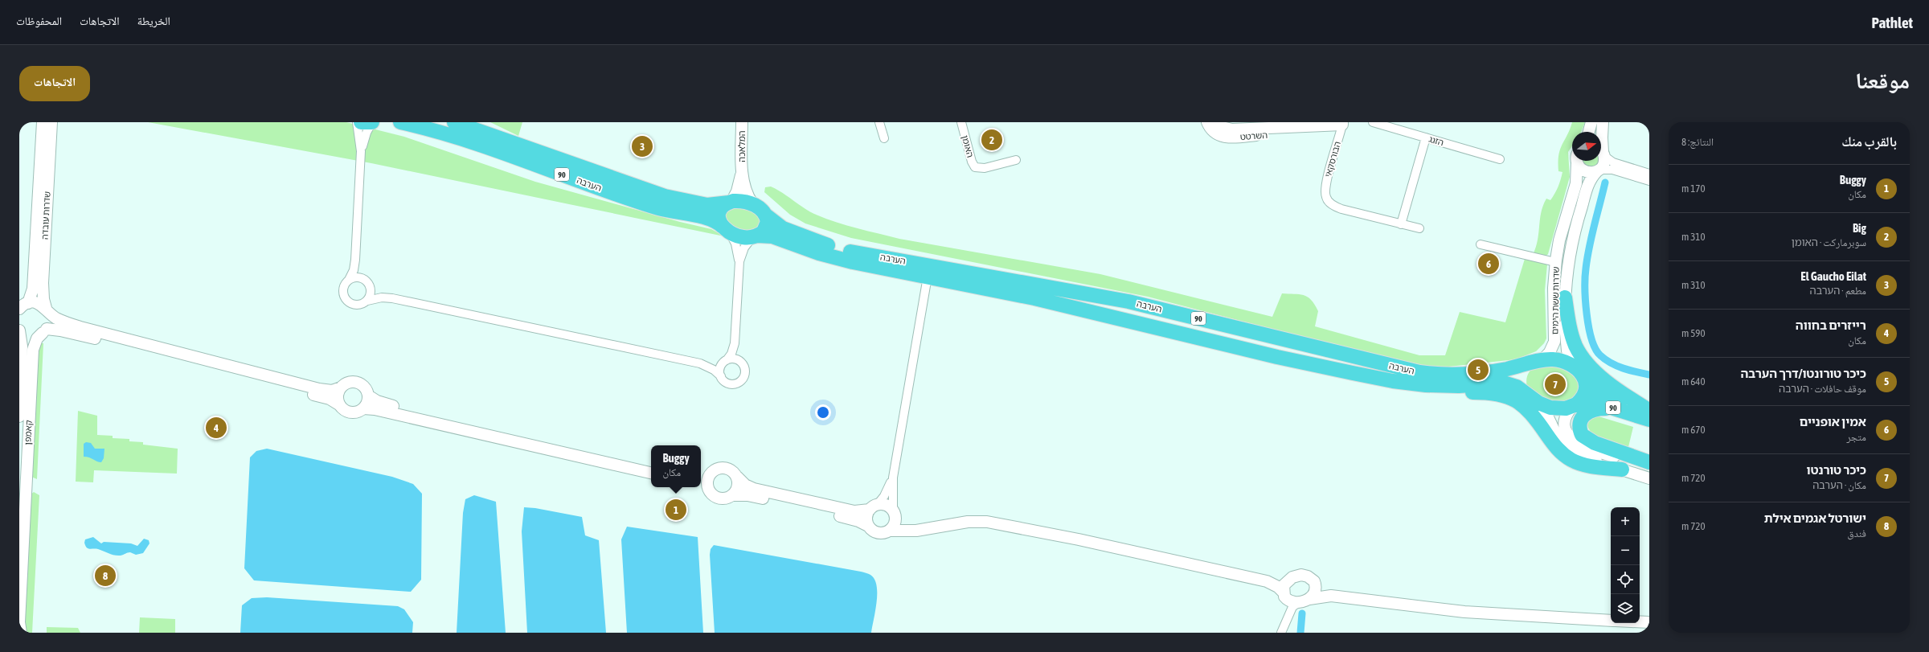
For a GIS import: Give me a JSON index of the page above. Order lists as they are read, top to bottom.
{
  "streets": {
    "highway": ["90", "הערבה"],
    "street": [
      "השרטט",
      "הזגג",
      "המלאכה",
      "האומן",
      "הבורסקאי",
      "שדרות עובדה",
      "שדרות ששת הימים",
      "קאמפן"
    ]
  },
  "crossings": [
    ["השרטט", "הבורסקאי"],
    ["המלאכה", "90"],
    ["המלאכה", "הערבה"],
    ["90", "הערבה"],
    ["90", "שדרות ששת הימים"],
    ["הערבה", "שדרות ששת הימים"],
    ["שדרות עובדה", "קאמפן"]
  ],
  "north": "right",
  "page": {
    "header": "Pathlet",
    "nav": ["الخريطة", "الاتجاهات", "المحفوظات"],
    "title": "موقعنا",
    "buttons": "الاتجاهات",
    "heading": ["بالقرب منك", "النتائج: 8"],
    "pins": [
      "2",
      "3",
      "6",
      "5",
      "7",
      "4",
      "1",
      "8"
    ],
    "list": [
      {
        "mark": "1",
        "name": "Buggy",
        "note": "مكان",
        "value": "170 m"
      },
      {
        "mark": "2",
        "name": "Big",
        "note": "سوبرماركت · האומן",
        "value": "310 m"
      },
      {
        "mark": "3",
        "name": "El Gaucho Eilat",
        "note": "مطعم · הערבה",
        "value": "310 m"
      },
      {
        "mark": "4",
        "name": "רייזרים בחווה",
        "note": "مكان",
        "value": "590 m"
      },
      {
        "mark": "5",
        "name": "כיכר טורונטו/דרך הערבה",
        "note": "موقف حافلات · הערבה",
        "value": "640 m"
      },
      {
        "mark": "6",
        "name": "אמין אופניים",
        "note": "متجر",
        "value": "670 m"
      },
      {
        "mark": "7",
        "name": "כיכר טורנטו",
        "note": "مكان · הערבה",
        "value": "720 m"
      },
      {
        "mark": "8",
        "name": "ישורטל אגמים אילת",
        "note": "فندق",
        "value": "720 m"
      }
    ],
    "popup": ["Buggy", "مكان"],
    "map_buttons": ["+", "−"]
  }
}
